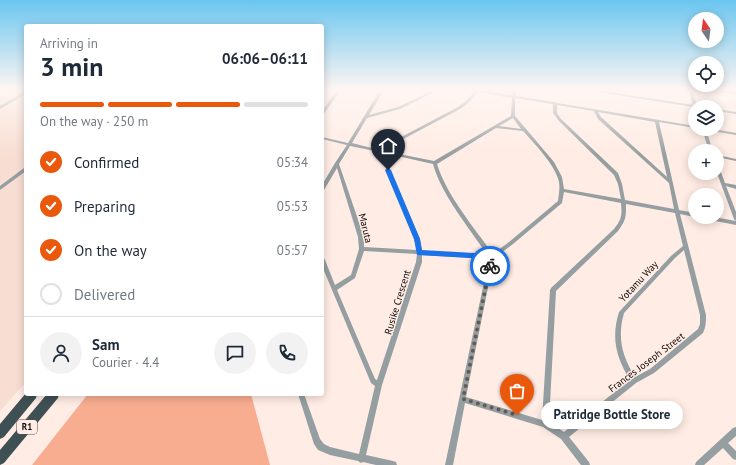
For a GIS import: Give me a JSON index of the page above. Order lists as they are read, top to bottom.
{
  "streets": {
    "highway": ["R1"],
    "street": [
      "Maruta",
      "Yotamu Way",
      "Rusike Crescent",
      "Frances Joseph Street"
    ]
  },
  "crossings": [
    ["Yotamu Way", "Frances Joseph Street"]
  ],
  "places": ["Patridge Bottle Store"],
  "north": "top",
  "page": {
    "map_buttons": ["+", "−"],
    "heading": ["3 min", "Arriving in", "06:06–06:11"],
    "panel": ["Sam", "Courier · 4.4"],
    "bar": "On the way · 250 m",
    "list": [
      ["Confirmed", "05:34"],
      ["Preparing", "05:53"],
      ["On the way", "05:57"],
      "Delivered"
    ],
    "bubble": "Patridge Bottle Store"
  }
}
